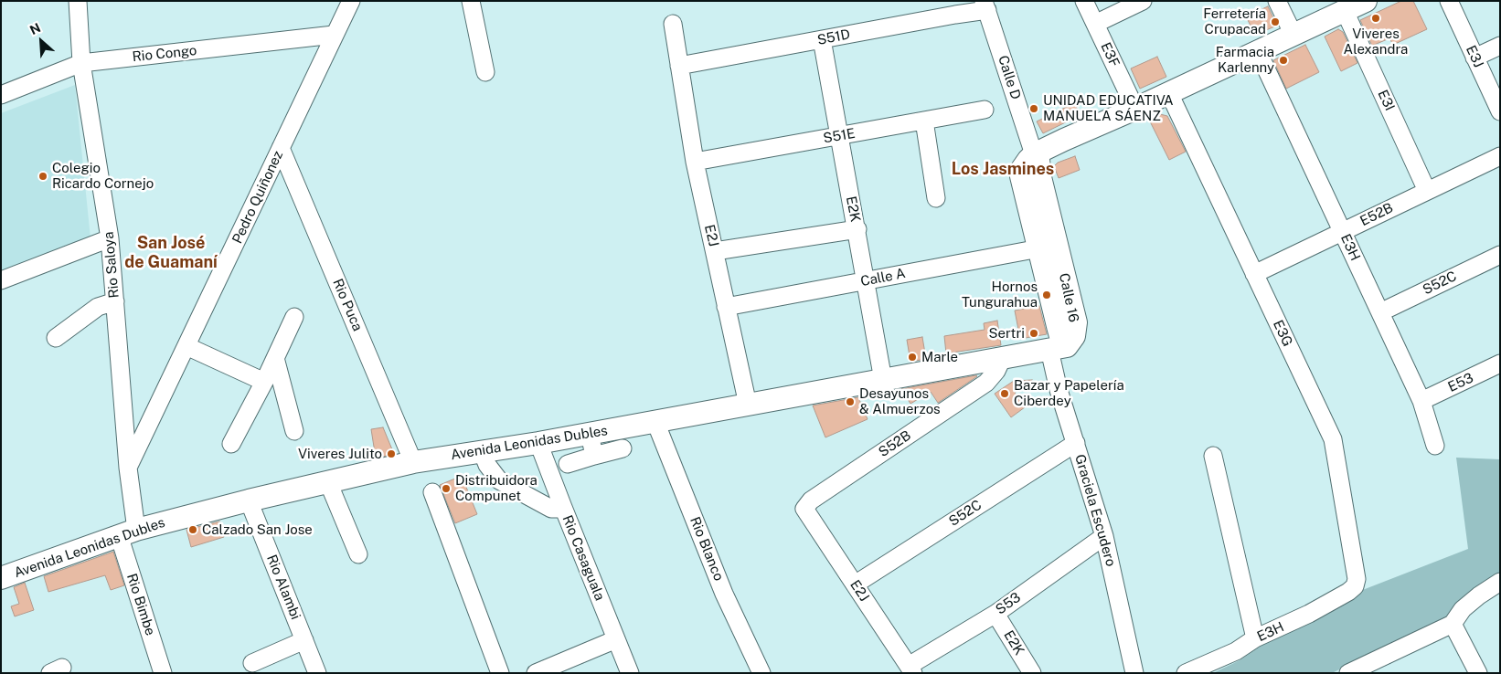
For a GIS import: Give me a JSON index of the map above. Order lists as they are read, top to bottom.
{
  "streets": {
    "main road": ["Calle 16", "Avenida Leonidas Dubles"],
    "street": [
      "S51D",
      "Rio Congo",
      "E3F",
      "E3J",
      "Calle D",
      "E3I",
      "S51E",
      "Pedro Quiñonez",
      "E2K",
      "E52B",
      "E2J",
      "E3H",
      "Rio Saloya",
      "Calle A",
      "S52C",
      "Rio Puca",
      "E3G",
      "E53",
      "S52B",
      "Graciela Escudero",
      "Rio Blanco",
      "Rio Casaguala",
      "Rio Alambi",
      "S53",
      "Rio Bimbe"
    ]
  },
  "crossings": [
    ["S51D", "Calle D"],
    ["S51D", "E2K"],
    ["S51D", "E2J"],
    ["Rio Congo", "Pedro Quiñonez"],
    ["Rio Congo", "Rio Saloya"],
    ["Calle D", "Calle 16"],
    ["E3I", "E52B"],
    ["S51E", "E2K"],
    ["S51E", "E2J"],
    ["Pedro Quiñonez", "Rio Saloya"],
    ["Pedro Quiñonez", "Rio Puca"],
    ["E2K", "Calle A"],
    ["E2K", "Avenida Leonidas Dubles"],
    ["E2K", "S53"],
    ["E52B", "E3H"],
    ["E52B", "E3G"],
    ["E2J", "Calle A"],
    ["E2J", "S52C"],
    ["E2J", "Avenida Leonidas Dubles"],
    ["E2J", "S52B"],
    ["E2J", "S53"],
    ["E3H", "S52C"],
    ["E3H", "E3G"],
    ["E3H", "E53"],
    ["Rio Saloya", "Avenida Leonidas Dubles"],
    ["Rio Saloya", "Rio Bimbe"],
    ["Calle A", "Calle 16"],
    ["S52C", "Graciela Escudero"],
    ["Calle 16", "Avenida Leonidas Dubles"],
    ["Calle 16", "Graciela Escudero"],
    ["Rio Puca", "Avenida Leonidas Dubles"],
    ["Avenida Leonidas Dubles", "S52B"],
    ["Avenida Leonidas Dubles", "Graciela Escudero"],
    ["Avenida Leonidas Dubles", "Rio Blanco"],
    ["Avenida Leonidas Dubles", "Rio Casaguala"],
    ["Avenida Leonidas Dubles", "Rio Alambi"],
    ["Avenida Leonidas Dubles", "Rio Bimbe"],
    ["Graciela Escudero", "S53"]
  ],
  "districts": ["Los Jasmines", "San José de Guamaní"],
  "places": [
    "Viveres Alexandra",
    "Ferretería Crupacad",
    "Farmacia Karlenny",
    "UNIDAD EDUCATIVA MANUELA SÁENZ",
    "Colegio Ricardo Cornejo",
    "Hornos Tungurahua",
    "Sertri",
    "Marle",
    "Bazar y Papelería Ciberdey",
    "Desayunos & Almuerzos",
    "Viveres Julito",
    "Distribuidora Compunet",
    "Calzado San Jose"
  ],
  "north": "top left"
}
